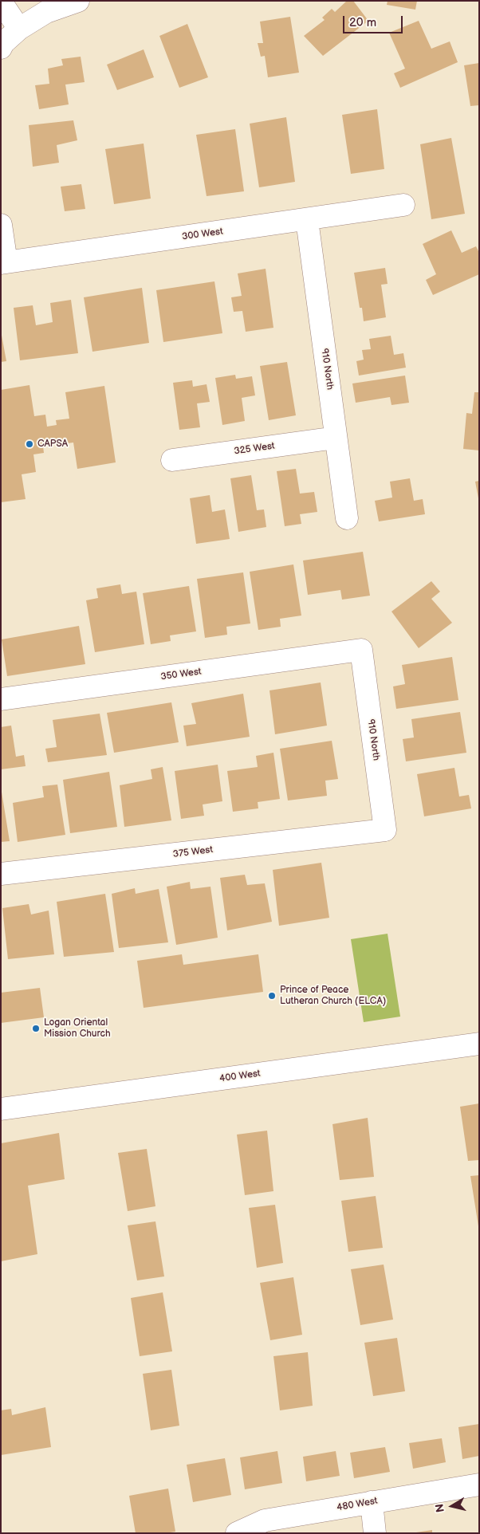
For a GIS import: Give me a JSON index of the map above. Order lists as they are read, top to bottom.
{
  "streets": {
    "street": [
      "300 West",
      "910 North",
      "325 West",
      "350 West",
      "375 West",
      "400 West",
      "480 West"
    ]
  },
  "crossings": [
    ["300 West", "910 North"],
    ["910 North", "325 West"],
    ["910 North", "350 West"],
    ["910 North", "375 West"]
  ],
  "places": ["CAPSA", "Prince of Peace Lutheran Church (ELCA)", "Logan Oriental Mission Church"],
  "scale_bar": "20 m",
  "north": "left"
}
